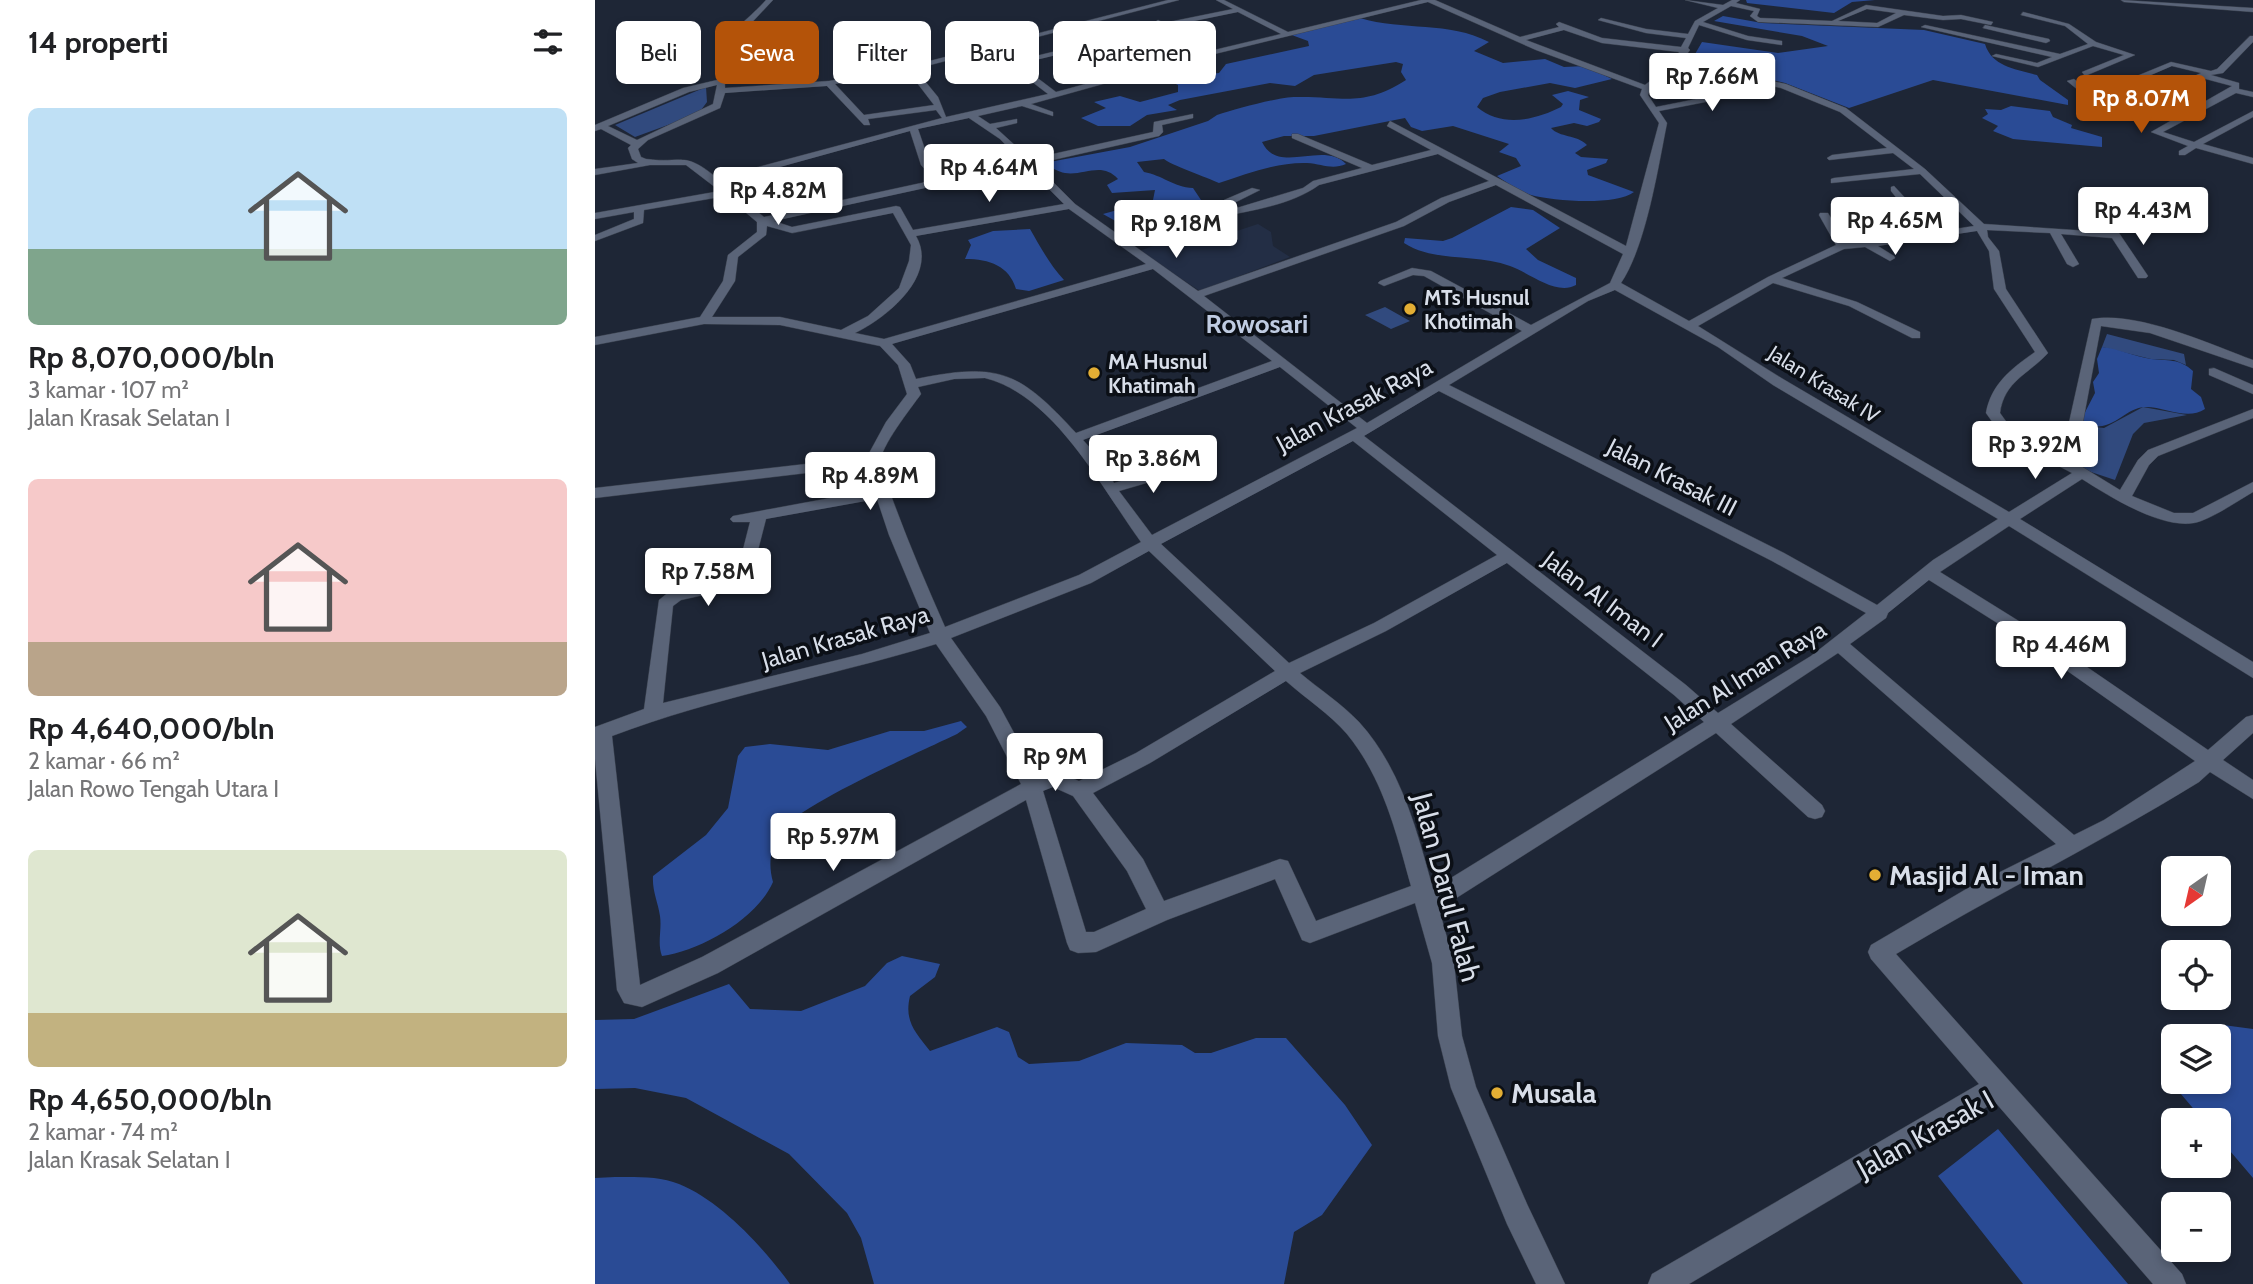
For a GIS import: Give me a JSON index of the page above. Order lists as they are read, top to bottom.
{
  "streets": {
    "street": [
      "Jalan Krasak IV",
      "Jalan Krasak Raya",
      "Jalan Krasak III",
      "Jalan Al Iman I",
      "Jalan Al Iman Raya",
      "Jalan Darul Falah",
      "Jalan Krasak I"
    ]
  },
  "crossings": [
    ["Jalan Krasak IV", "Jalan Krasak Raya"],
    ["Jalan Krasak IV", "Jalan Al Iman Raya"],
    ["Jalan Krasak Raya", "Jalan Krasak III"],
    ["Jalan Krasak Raya", "Jalan Al Iman I"],
    ["Jalan Krasak Raya", "Jalan Darul Falah"],
    ["Jalan Krasak III", "Jalan Al Iman Raya"],
    ["Jalan Al Iman I", "Jalan Al Iman Raya"],
    ["Jalan Al Iman Raya", "Jalan Darul Falah"]
  ],
  "districts": ["Rowosari"],
  "places": [
    "MTs Husnul Khotimah",
    "MA Husnul Khatimah",
    "Masjid Al - Iman",
    "Musala"
  ],
  "north": "bottom left",
  "page": {
    "heading": "14 properti",
    "chip": [
      "Beli",
      "Sewa",
      "Filter",
      "Baru",
      "Apartemen"
    ],
    "price": [
      "Rp 7.66M",
      "Rp 8.07M",
      "Rp 4.64M",
      "Rp 4.82M",
      "Rp 4.43M",
      "Rp 4.65M",
      "Rp 9.18M",
      "Rp 3.92M",
      "Rp 3.86M",
      "Rp 4.89M",
      "Rp 7.58M",
      "Rp 4.46M",
      "Rp 9M",
      "Rp 5.97M"
    ],
    "list": [
      {
        "name": "Rp 8,070,000/bln",
        "note": "3 kamar · 107 m² · Jalan Krasak Selatan I"
      },
      {
        "name": "Rp 4,640,000/bln",
        "note": "2 kamar · 66 m² · Jalan Rowo Tengah Utara I"
      },
      {
        "name": "Rp 4,650,000/bln",
        "note": "2 kamar · 74 m² · Jalan Krasak Selatan I"
      }
    ],
    "map_buttons": ["+", "−"]
  }
}
